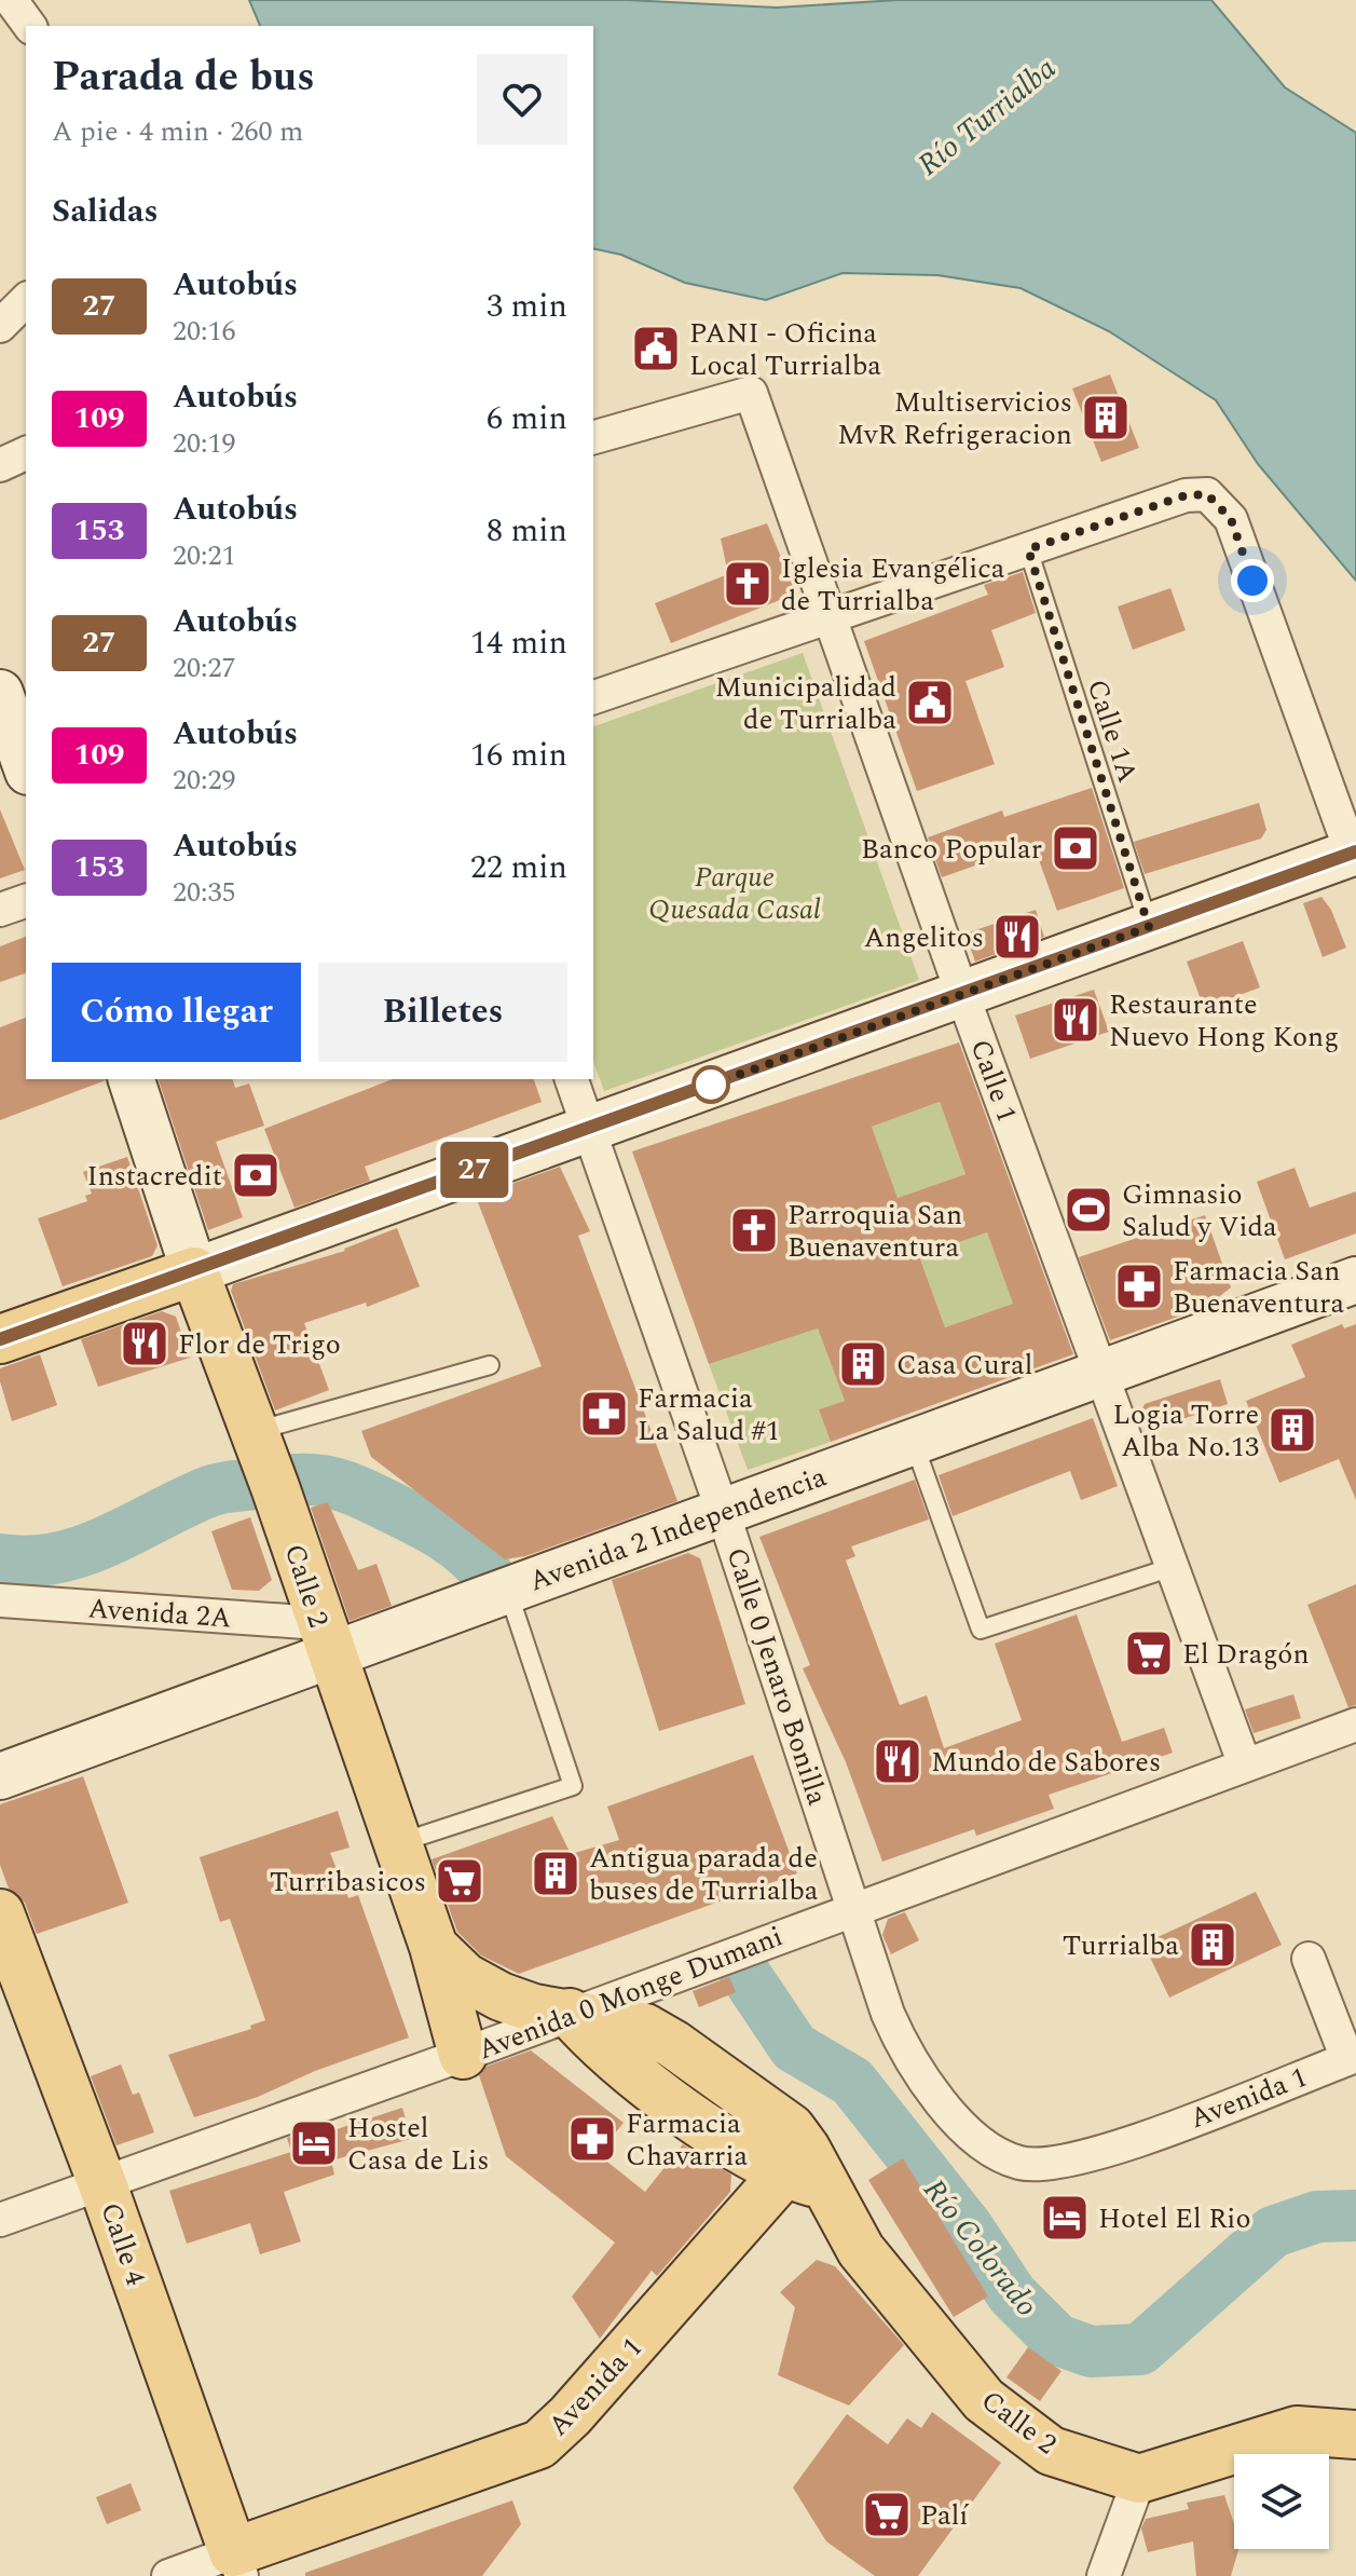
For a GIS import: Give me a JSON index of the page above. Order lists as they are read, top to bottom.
{
  "streets": {
    "main road": ["Calle 2", "Avenida 1", "Calle 4"],
    "street": [
      "Calle 1",
      "Avenida 2 Independencia",
      "Avenida 2A",
      "Calle 0 Jenaro Bonilla",
      "Avenida 0 Monge Dumani"
    ],
    "lane": ["Calle 1A"]
  },
  "crossings": [
    ["Calle 1", "Avenida 2 Independencia"],
    ["Calle 1", "Avenida 0 Monge Dumani"],
    ["Avenida 2 Independencia", "Calle 2"],
    ["Avenida 2 Independencia", "Avenida 2A"],
    ["Avenida 2 Independencia", "Calle 0 Jenaro Bonilla"],
    ["Calle 2", "Avenida 2A"],
    ["Calle 2", "Avenida 0 Monge Dumani"],
    ["Calle 2", "Avenida 1"],
    ["Calle 0 Jenaro Bonilla", "Avenida 0 Monge Dumani"],
    ["Calle 0 Jenaro Bonilla", "Avenida 1"],
    ["Avenida 0 Monge Dumani", "Calle 4"],
    ["Avenida 1", "Calle 4"]
  ],
  "water": ["Río Turrialba", "Río Colorado"],
  "parks": ["Parque Quesada Casal"],
  "places": {
    "public building": ["PANI - Oficina Local Turrialba", "Municipalidad de Turrialba"],
    "building": [
      "Multiservicios MvR Refrigeracion",
      "Casa Cural",
      "Logia Torre Alba No.13",
      "Antigua parada de buses de Turrialba",
      "Turrialba"
    ],
    "church": ["Iglesia Evangélica de Turrialba", "Parroquia San Buenaventura"],
    "bank": ["Banco Popular", "Instacredit"],
    "restaurant": [
      "Angelitos",
      "Restaurante Nuevo Hong Kong",
      "Flor de Trigo",
      "Mundo de Sabores"
    ],
    "sports": ["Gimnasio Salud y Vida"],
    "pharmacy": ["Farmacia San Buenaventura", "Farmacia La Salud #1", "Farmacia Chavarria"],
    "supermarket": ["El Dragón", "Turribasicos", "Palí"],
    "hotel": ["Hostel Casa de Lis", "Hotel El Rio"]
  },
  "lines": ["bus line 27"],
  "page": {
    "on_map": "27",
    "heading": [
      ["Parada de bus", "A pie · 4 min · 260 m"],
      "Salidas"
    ],
    "list": [
      {
        "mark": "27",
        "name": "Autobús",
        "note": "20:16",
        "value": "3 min"
      },
      {
        "mark": "109",
        "name": "Autobús",
        "note": "20:19",
        "value": "6 min"
      },
      {
        "mark": "153",
        "name": "Autobús",
        "note": "20:21",
        "value": "8 min"
      },
      {
        "mark": "27",
        "name": "Autobús",
        "note": "20:27",
        "value": "14 min"
      },
      {
        "mark": "109",
        "name": "Autobús",
        "note": "20:29",
        "value": "16 min"
      },
      {
        "mark": "153",
        "name": "Autobús",
        "note": "20:35",
        "value": "22 min"
      }
    ],
    "buttons": ["Cómo llegar", "Billetes"]
  }
}
